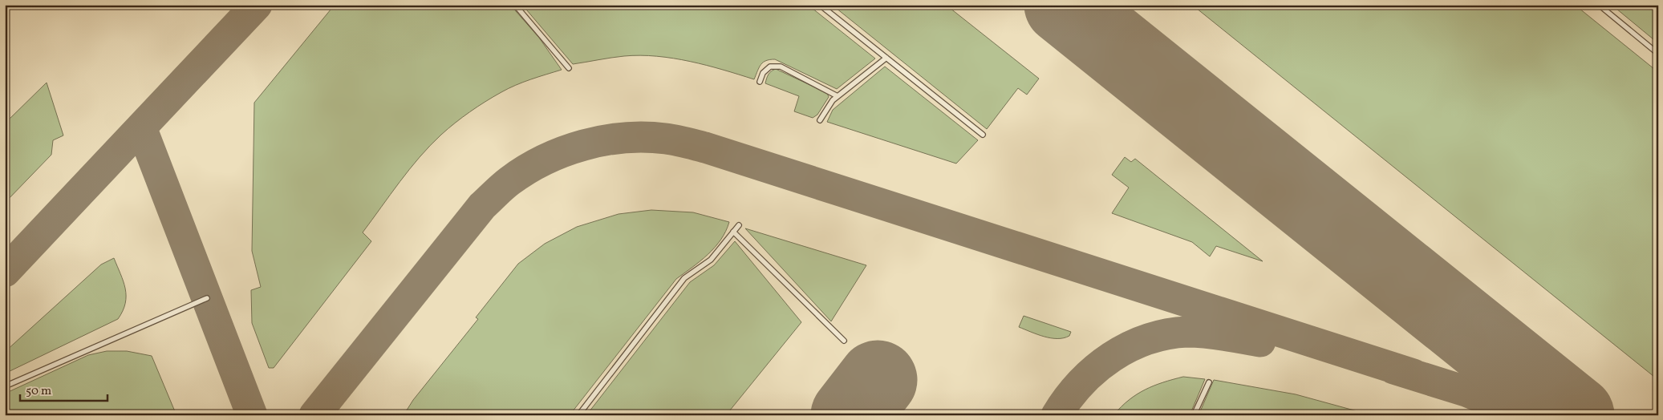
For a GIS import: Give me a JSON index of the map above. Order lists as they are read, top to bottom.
{
  "scale_bar": "50 m"
}
